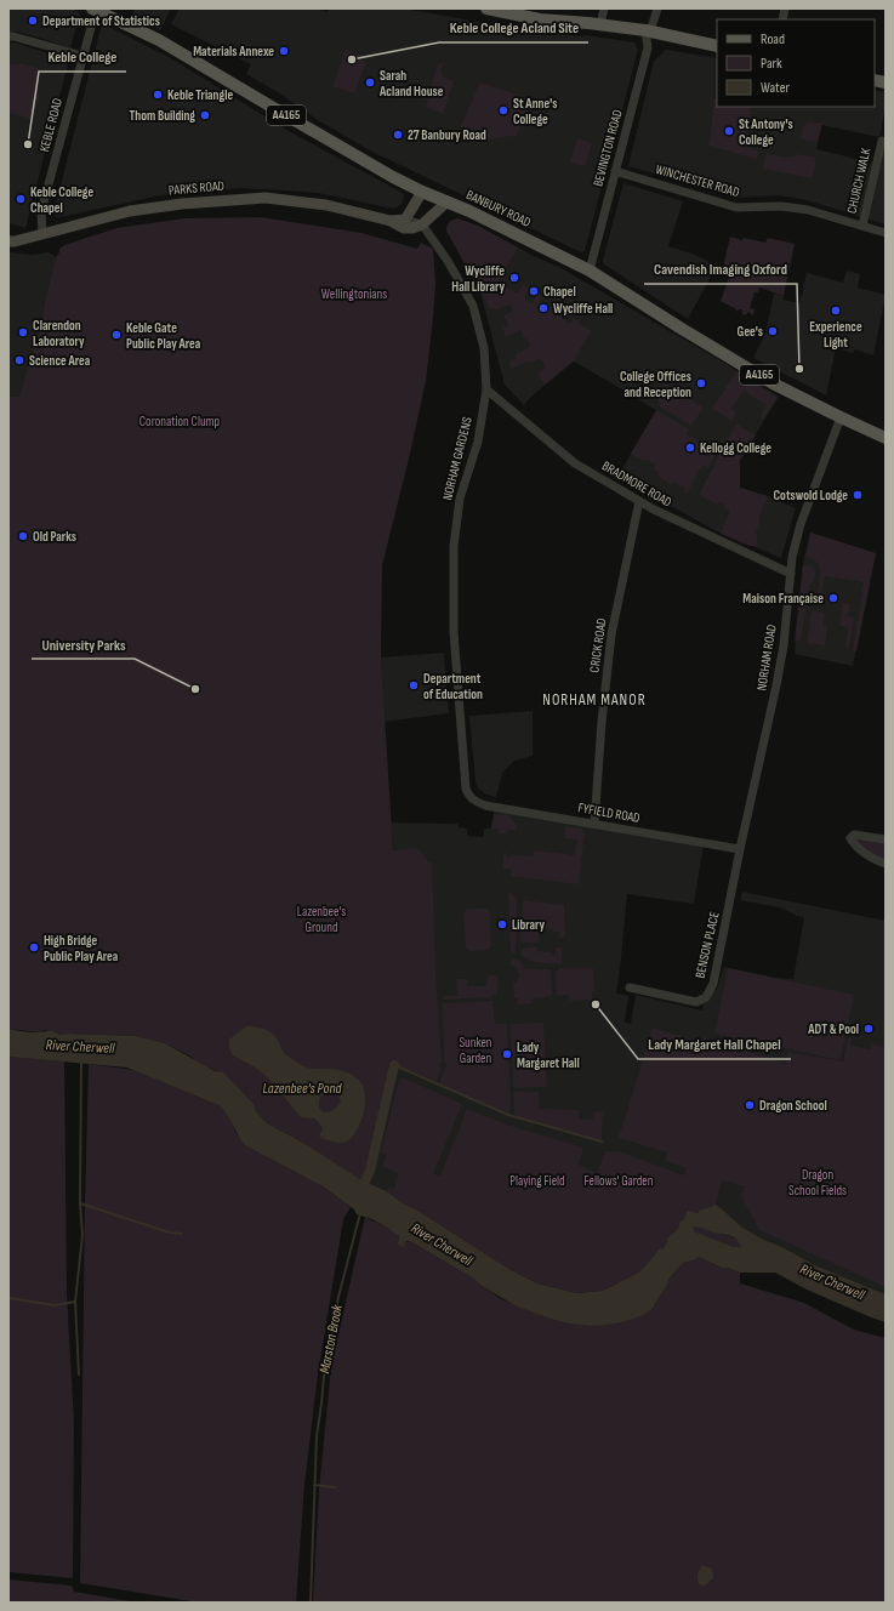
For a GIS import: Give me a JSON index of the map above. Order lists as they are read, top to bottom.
{
  "streets": {
    "main road": ["A4165", "BANBURY ROAD"],
    "street": [
      "KEBLE ROAD",
      "BEVINGTON ROAD",
      "WINCHESTER ROAD",
      "CHURCH WALK",
      "PARKS ROAD",
      "NORHAM GARDENS",
      "BRADMORE ROAD",
      "CRICK ROAD",
      "NORHAM ROAD",
      "FYFIELD ROAD",
      "BENSON PLACE"
    ]
  },
  "crossings": [
    ["KEBLE ROAD", "PARKS ROAD"],
    ["BEVINGTON ROAD", "WINCHESTER ROAD"],
    ["BEVINGTON ROAD", "BANBURY ROAD"],
    ["WINCHESTER ROAD", "CHURCH WALK"],
    ["PARKS ROAD", "NORHAM GARDENS"],
    ["BANBURY ROAD", "NORHAM ROAD"],
    ["NORHAM GARDENS", "BRADMORE ROAD"],
    ["NORHAM GARDENS", "FYFIELD ROAD"],
    ["BRADMORE ROAD", "CRICK ROAD"],
    ["BRADMORE ROAD", "NORHAM ROAD"],
    ["CRICK ROAD", "FYFIELD ROAD"],
    ["NORHAM ROAD", "FYFIELD ROAD"],
    ["NORHAM ROAD", "BENSON PLACE"],
    ["FYFIELD ROAD", "BENSON PLACE"]
  ],
  "districts": ["NORHAM MANOR"],
  "water": ["River Cherwell", "Lazenbee's Pond", "Marston Brook"],
  "parks": [
    "Wellingtonians",
    "Coronation Clump",
    "Lazenbee's Ground",
    "Sunken Garden",
    "Dragon School Fields",
    "Playing Field",
    "Fellows' Garden"
  ],
  "places": [
    "Department of Statistics",
    "Materials Annexe",
    "Keble College Acland Site",
    "Sarah Acland House",
    "Keble Triangle",
    "St Anne's College",
    "Thom Building",
    "St Antony's College",
    "27 Banbury Road",
    "Keble College",
    "Keble College Chapel",
    "Wycliffe Hall Library",
    "Chapel",
    "Wycliffe Hall",
    "Experience Light",
    "Gee's",
    "Clarendon Laboratory",
    "Keble Gate Public Play Area",
    "Science Area",
    "Cavendish Imaging Oxford",
    "College Offices and Reception",
    "Kellogg College",
    "Cotswold Lodge",
    "Old Parks",
    "Maison Française",
    "Department of Education",
    "University Parks",
    "Library",
    "High Bridge Public Play Area",
    "Lady Margaret Hall Chapel",
    "ADT & Pool",
    "Lady Margaret Hall",
    "Dragon School"
  ],
  "legend": ["Road", "Park", "Water"]
}
